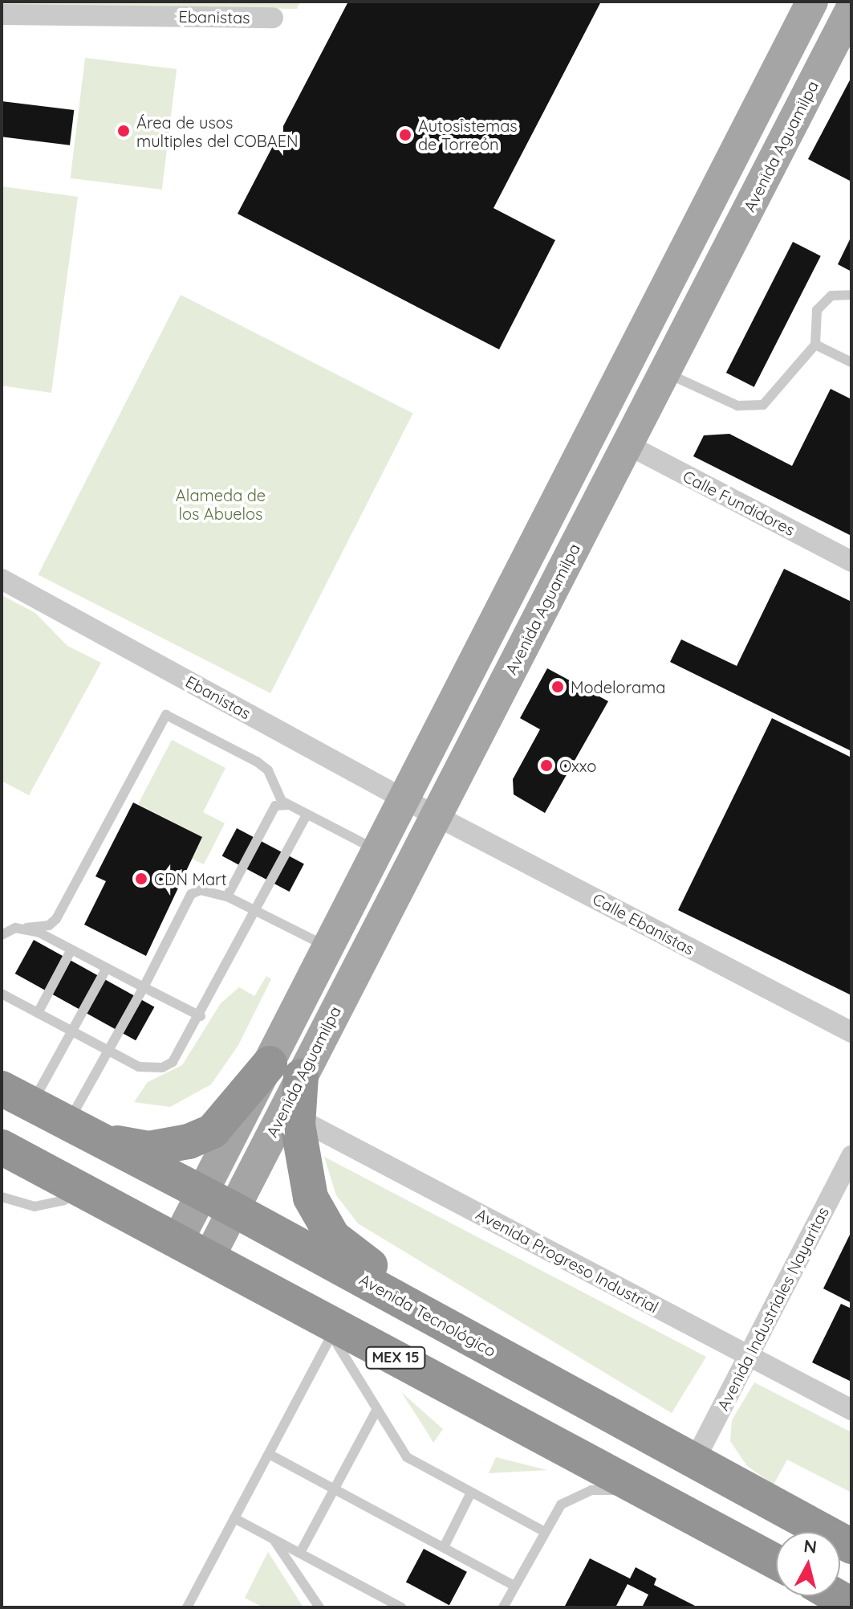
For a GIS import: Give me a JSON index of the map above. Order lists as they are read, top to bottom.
{
  "streets": {
    "highway": ["Avenida Tecnológico", "MEX 15"],
    "main road": ["Avenida Aguamilpa"],
    "street": [
      "Ebanistas",
      "Calle Fundidores",
      "Calle Ebanistas",
      "Avenida Progreso Industrial",
      "Avenida Industriales Nayaritas"
    ]
  },
  "crossings": [
    ["Ebanistas", "Avenida Aguamilpa"],
    ["Ebanistas", "Calle Ebanistas"],
    ["Avenida Aguamilpa", "Calle Fundidores"],
    ["Avenida Aguamilpa", "Calle Ebanistas"],
    ["Avenida Aguamilpa", "Avenida Progreso Industrial"],
    ["Avenida Aguamilpa", "Avenida Tecnológico"],
    ["Avenida Aguamilpa", "MEX 15"],
    ["Avenida Progreso Industrial", "Avenida Industriales Nayaritas"],
    ["Avenida Industriales Nayaritas", "Avenida Tecnológico"]
  ],
  "parks": ["Alameda de los Abuelos"],
  "places": [
    "Área de usos multiples del COBAEN",
    "Autosistemas de Torreón",
    "Modelorama",
    "Oxxo",
    "CDN Mart"
  ],
  "north": "top"
}
